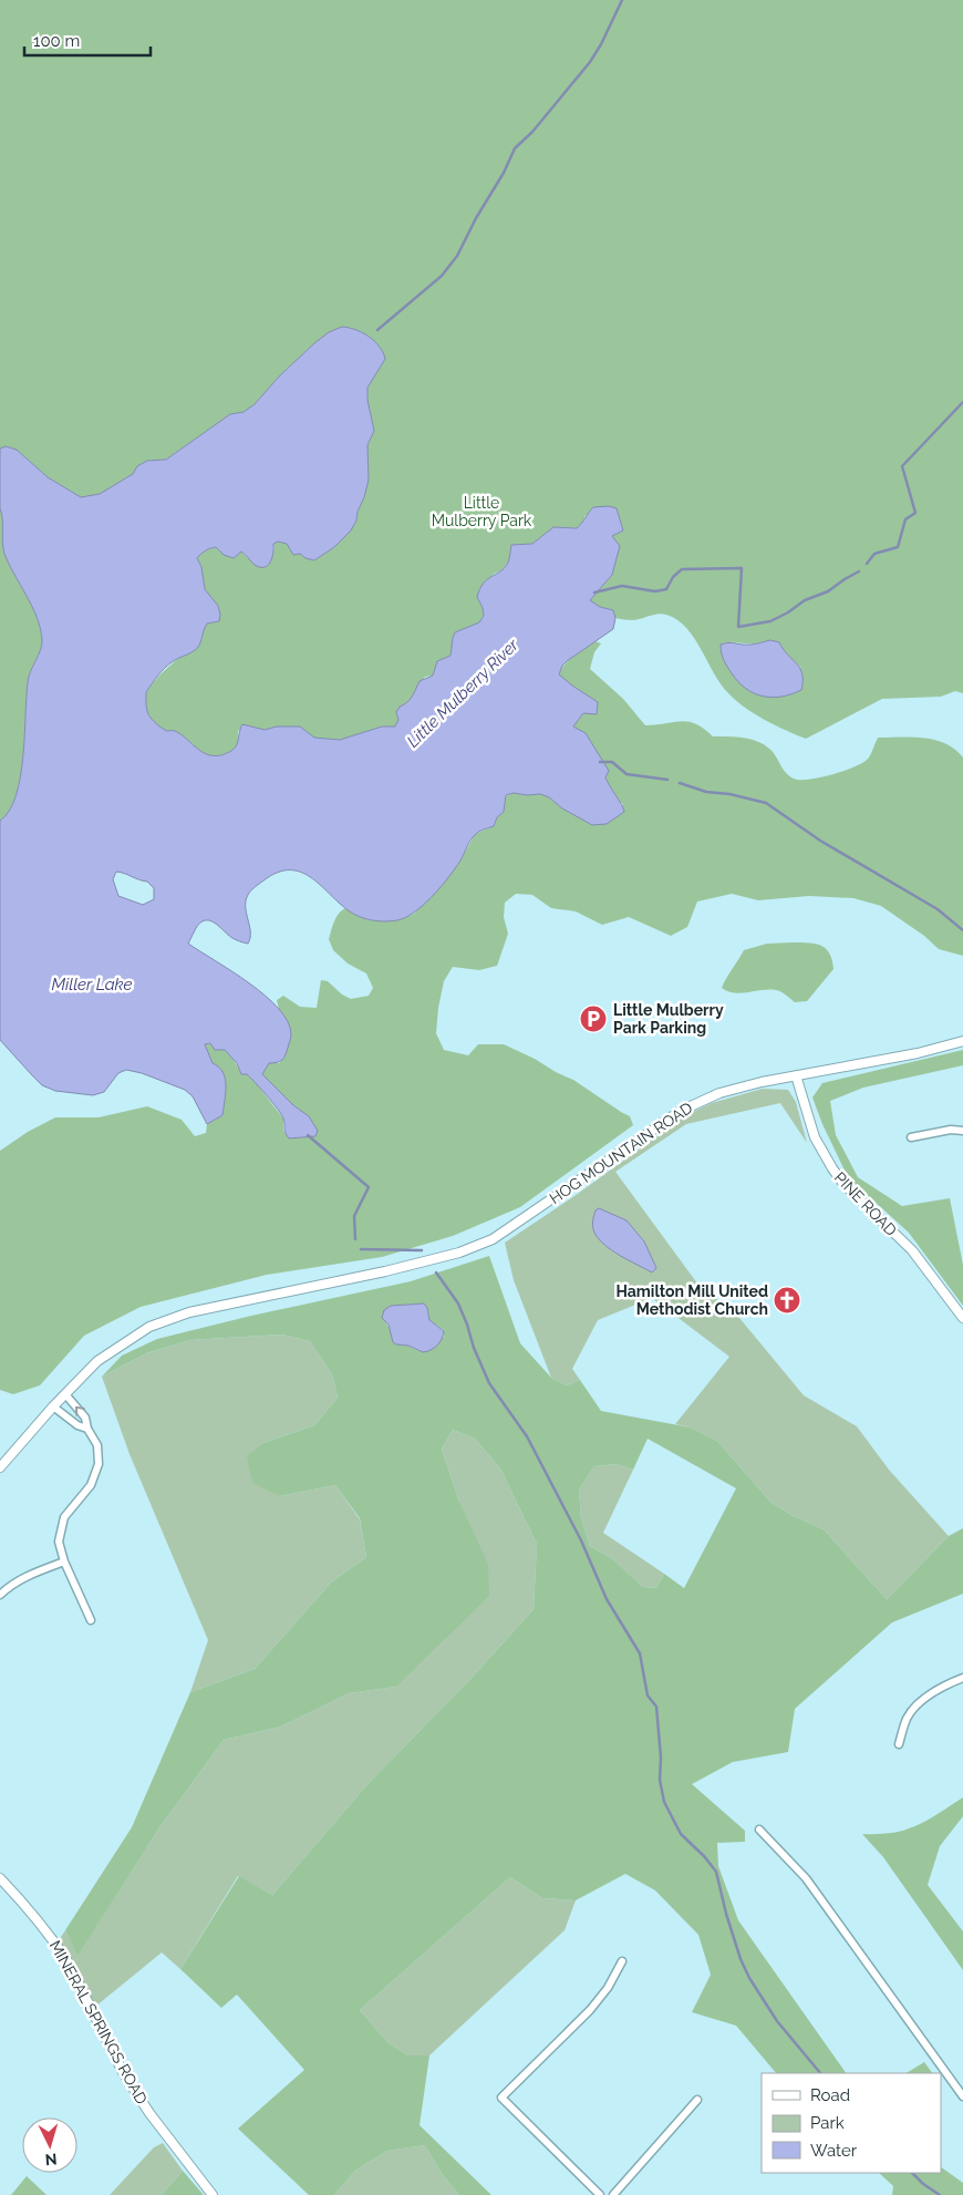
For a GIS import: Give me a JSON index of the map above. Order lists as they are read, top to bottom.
{
  "streets": {
    "street": ["HOG MOUNTAIN ROAD", "PINE ROAD", "MINERAL SPRINGS ROAD"]
  },
  "crossings": [
    ["HOG MOUNTAIN ROAD", "PINE ROAD"]
  ],
  "water": ["Little Mulberry River", "Miller Lake"],
  "parks": ["Little Mulberry Park"],
  "places": {
    "parking": ["Little Mulberry Park Parking"],
    "church": ["Hamilton Mill United Methodist Church"]
  },
  "legend": ["Road", "Park", "Water"],
  "scale_bar": "100 m",
  "north": "bottom"
}
